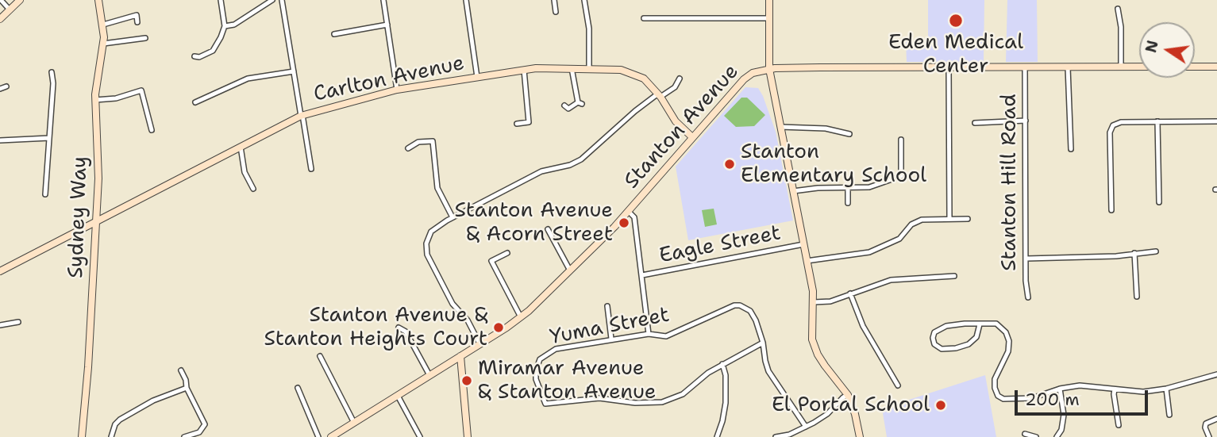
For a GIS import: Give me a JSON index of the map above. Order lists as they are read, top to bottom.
{
  "streets": {
    "street": [
      "Carlton Avenue",
      "Stanton Avenue",
      "Stanton Hill Road",
      "Sydney Way",
      "Eagle Street",
      "Yuma Street"
    ]
  },
  "crossings": [
    ["Carlton Avenue", "Stanton Avenue"],
    ["Carlton Avenue", "Sydney Way"],
    ["Stanton Avenue", "Stanton Hill Road"]
  ],
  "places": [
    "Eden Medical Center",
    "Stanton Elementary School",
    "Stanton Avenue & Acorn Street",
    "Stanton Avenue & Stanton Heights Court",
    "Miramar Avenue & Stanton Avenue",
    "El Portal School"
  ],
  "scale_bar": "200 m",
  "north": "left"
}
